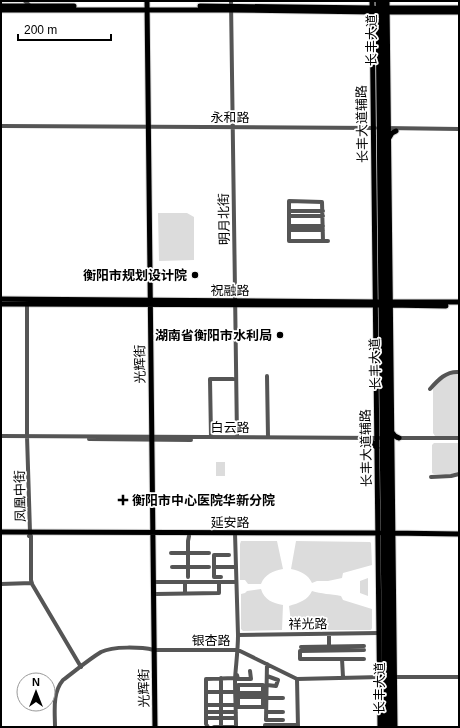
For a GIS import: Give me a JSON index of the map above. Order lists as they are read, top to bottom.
{
  "streets": {
    "main road": [
      "长丰大道",
      "长丰大道辅路",
      "祝融路",
      "光辉街",
      "延安路"
    ],
    "street": [
      "永和路",
      "明月北街",
      "白云路",
      "凤凰中街",
      "祥光路",
      "银杏路"
    ]
  },
  "crossings": [
    ["长丰大道", "永和路"],
    ["长丰大道", "长丰大道辅路"],
    ["长丰大道", "祝融路"],
    ["长丰大道", "白云路"],
    ["长丰大道", "延安路"],
    ["长丰大道", "银杏路"],
    ["永和路", "长丰大道辅路"],
    ["永和路", "明月北街"],
    ["永和路", "光辉街"],
    ["长丰大道辅路", "祝融路"],
    ["长丰大道辅路", "白云路"],
    ["长丰大道辅路", "延安路"],
    ["长丰大道辅路", "祥光路"],
    ["长丰大道辅路", "银杏路"],
    ["明月北街", "祝融路"],
    ["明月北街", "白云路"],
    ["祝融路", "光辉街"],
    ["祝融路", "凤凰中街"],
    ["光辉街", "白云路"],
    ["光辉街", "延安路"],
    ["光辉街", "银杏路"],
    ["白云路", "凤凰中街"],
    ["凤凰中街", "延安路"],
    ["凤凰中街", "银杏路"]
  ],
  "places": {
    "other": ["衡阳市规划设计院", "湖南省衡阳市水利局"],
    "health": ["衡阳市中心医院华新分院"]
  },
  "scale_bar": "200 m",
  "north": "top"
}
